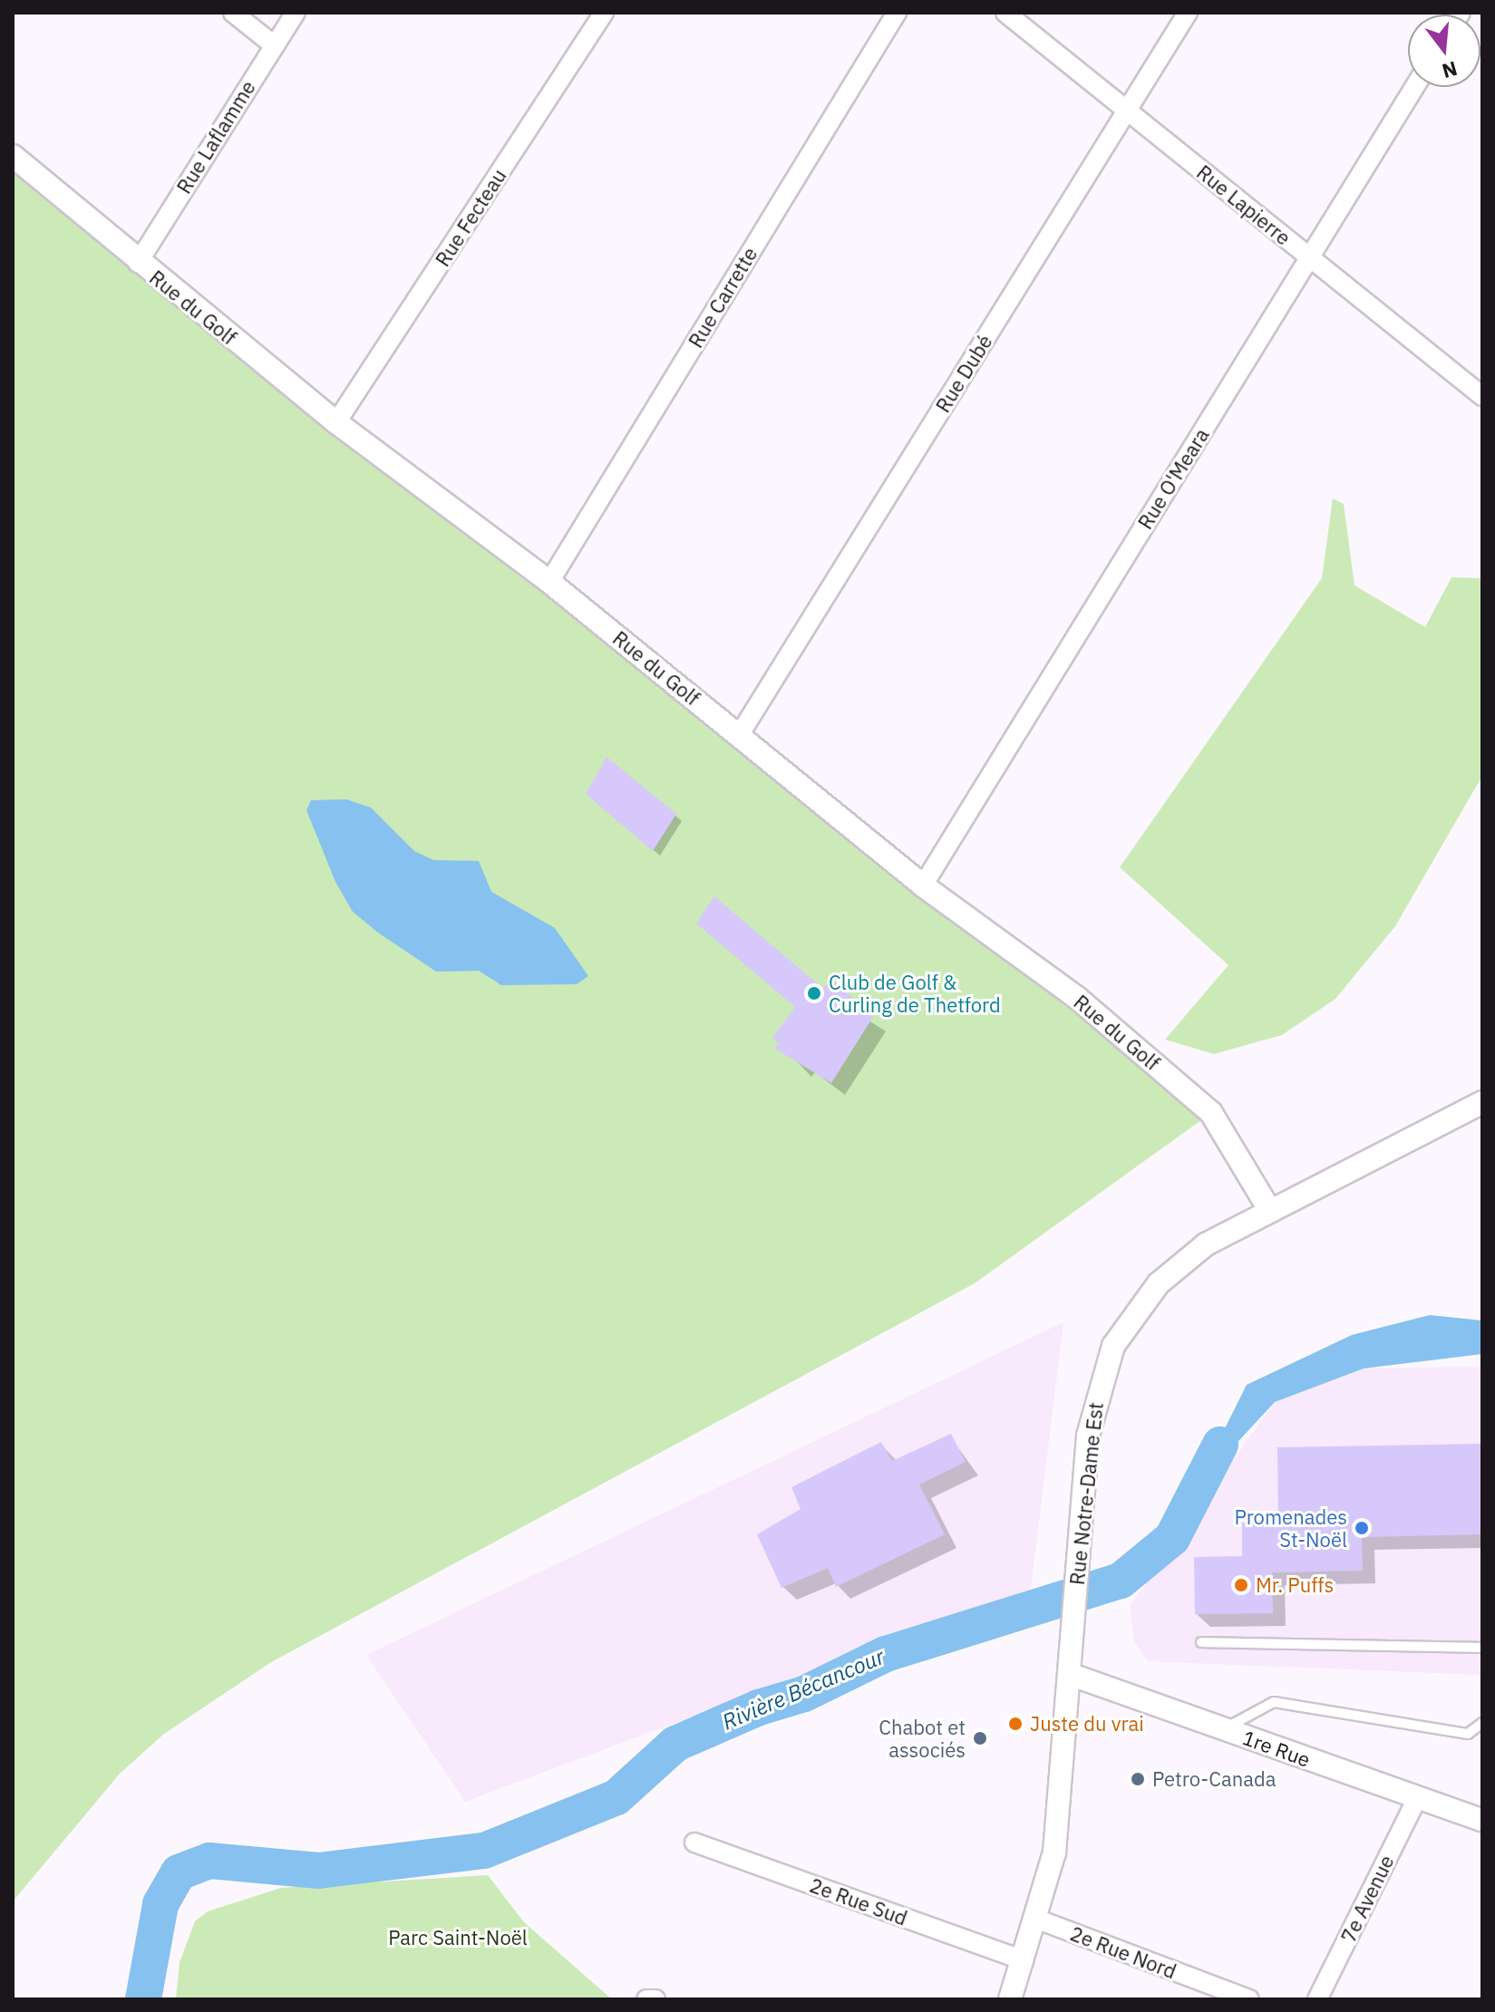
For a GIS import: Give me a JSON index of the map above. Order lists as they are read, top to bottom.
{
  "streets": {
    "street": [
      "Rue Laflamme",
      "Rue Lapierre",
      "Rue Fecteau",
      "Rue Carrette",
      "Rue du Golf",
      "Rue Dubé",
      "Rue O'Meara",
      "Rue Notre-Dame Est",
      "1re Rue",
      "7e Avenue",
      "2e Rue Sud",
      "2e Rue Nord"
    ]
  },
  "crossings": [
    ["Rue Laflamme", "Rue du Golf"],
    ["Rue Lapierre", "Rue Dubé"],
    ["Rue Lapierre", "Rue O'Meara"],
    ["Rue Fecteau", "Rue du Golf"],
    ["Rue Carrette", "Rue du Golf"],
    ["Rue du Golf", "Rue Dubé"],
    ["Rue du Golf", "Rue O'Meara"],
    ["Rue du Golf", "Rue Notre-Dame Est"],
    ["Rue Notre-Dame Est", "1re Rue"],
    ["Rue Notre-Dame Est", "2e Rue Sud"],
    ["Rue Notre-Dame Est", "2e Rue Nord"],
    ["1re Rue", "7e Avenue"]
  ],
  "water": ["Rivière Bécancour"],
  "parks": ["Parc Saint-Noël"],
  "places": [
    "Club de Golf & Curling de Thetford",
    "Promenades St-Noël",
    "Mr. Puffs",
    "Juste du vrai",
    "Chabot et associés",
    "Petro-Canada"
  ],
  "north": "bottom"
}
